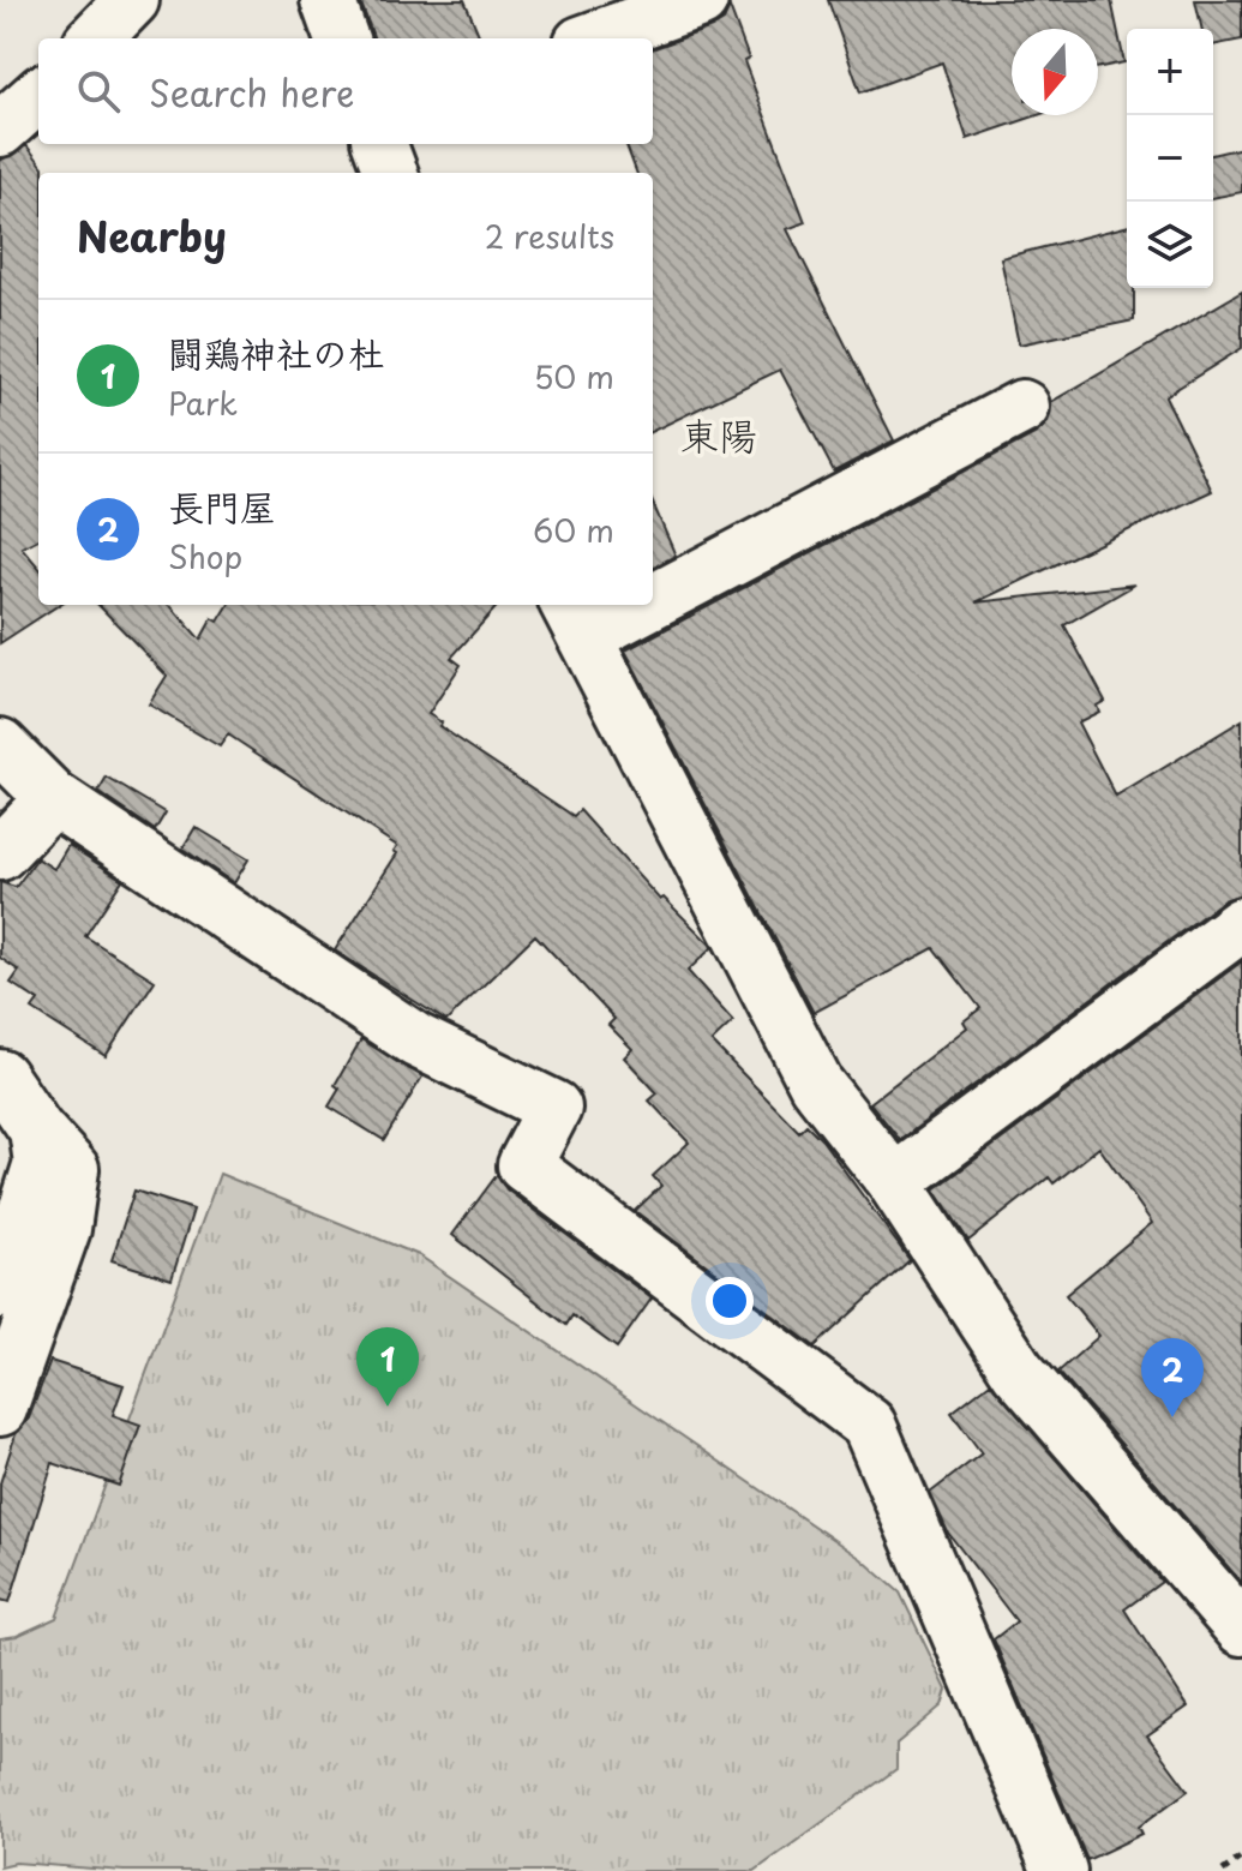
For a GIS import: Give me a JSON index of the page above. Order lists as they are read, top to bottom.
{
  "districts": ["東陽"],
  "north": "bottom",
  "page": {
    "map_buttons": ["+", "−"],
    "search": "Search here",
    "heading": ["Nearby", "2 results"],
    "list": [
      {
        "mark": "1",
        "name": "闘鶏神社の杜",
        "note": "Park",
        "value": "50 m"
      },
      {
        "mark": "2",
        "name": "長門屋",
        "note": "Shop",
        "value": "60 m"
      }
    ],
    "pins": ["1", "2"]
  }
}
